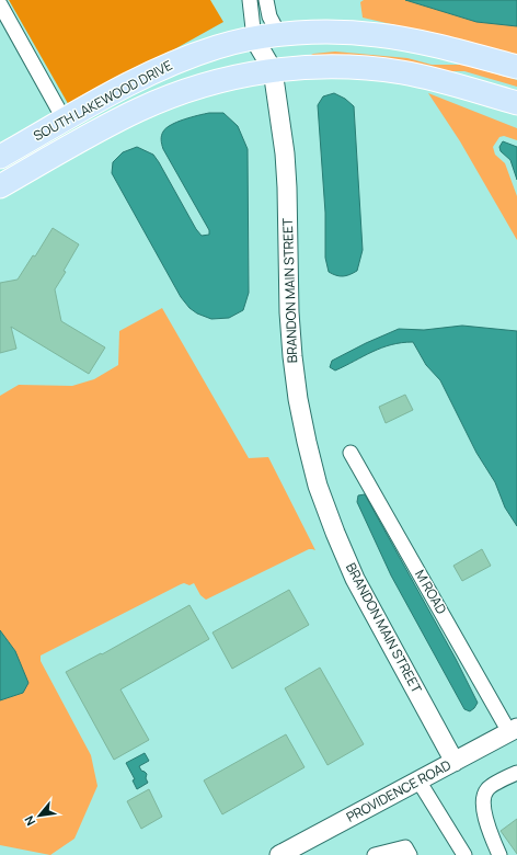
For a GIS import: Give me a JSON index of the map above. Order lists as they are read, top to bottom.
{
  "streets": {
    "main road": ["SOUTH LAKEWOOD DRIVE"],
    "street": ["BRANDON MAIN STREET", "M ROAD", "PROVIDENCE ROAD"]
  },
  "crossings": [
    ["SOUTH LAKEWOOD DRIVE", "BRANDON MAIN STREET"],
    ["BRANDON MAIN STREET", "PROVIDENCE ROAD"],
    ["M ROAD", "PROVIDENCE ROAD"]
  ],
  "north": "bottom left"
}
